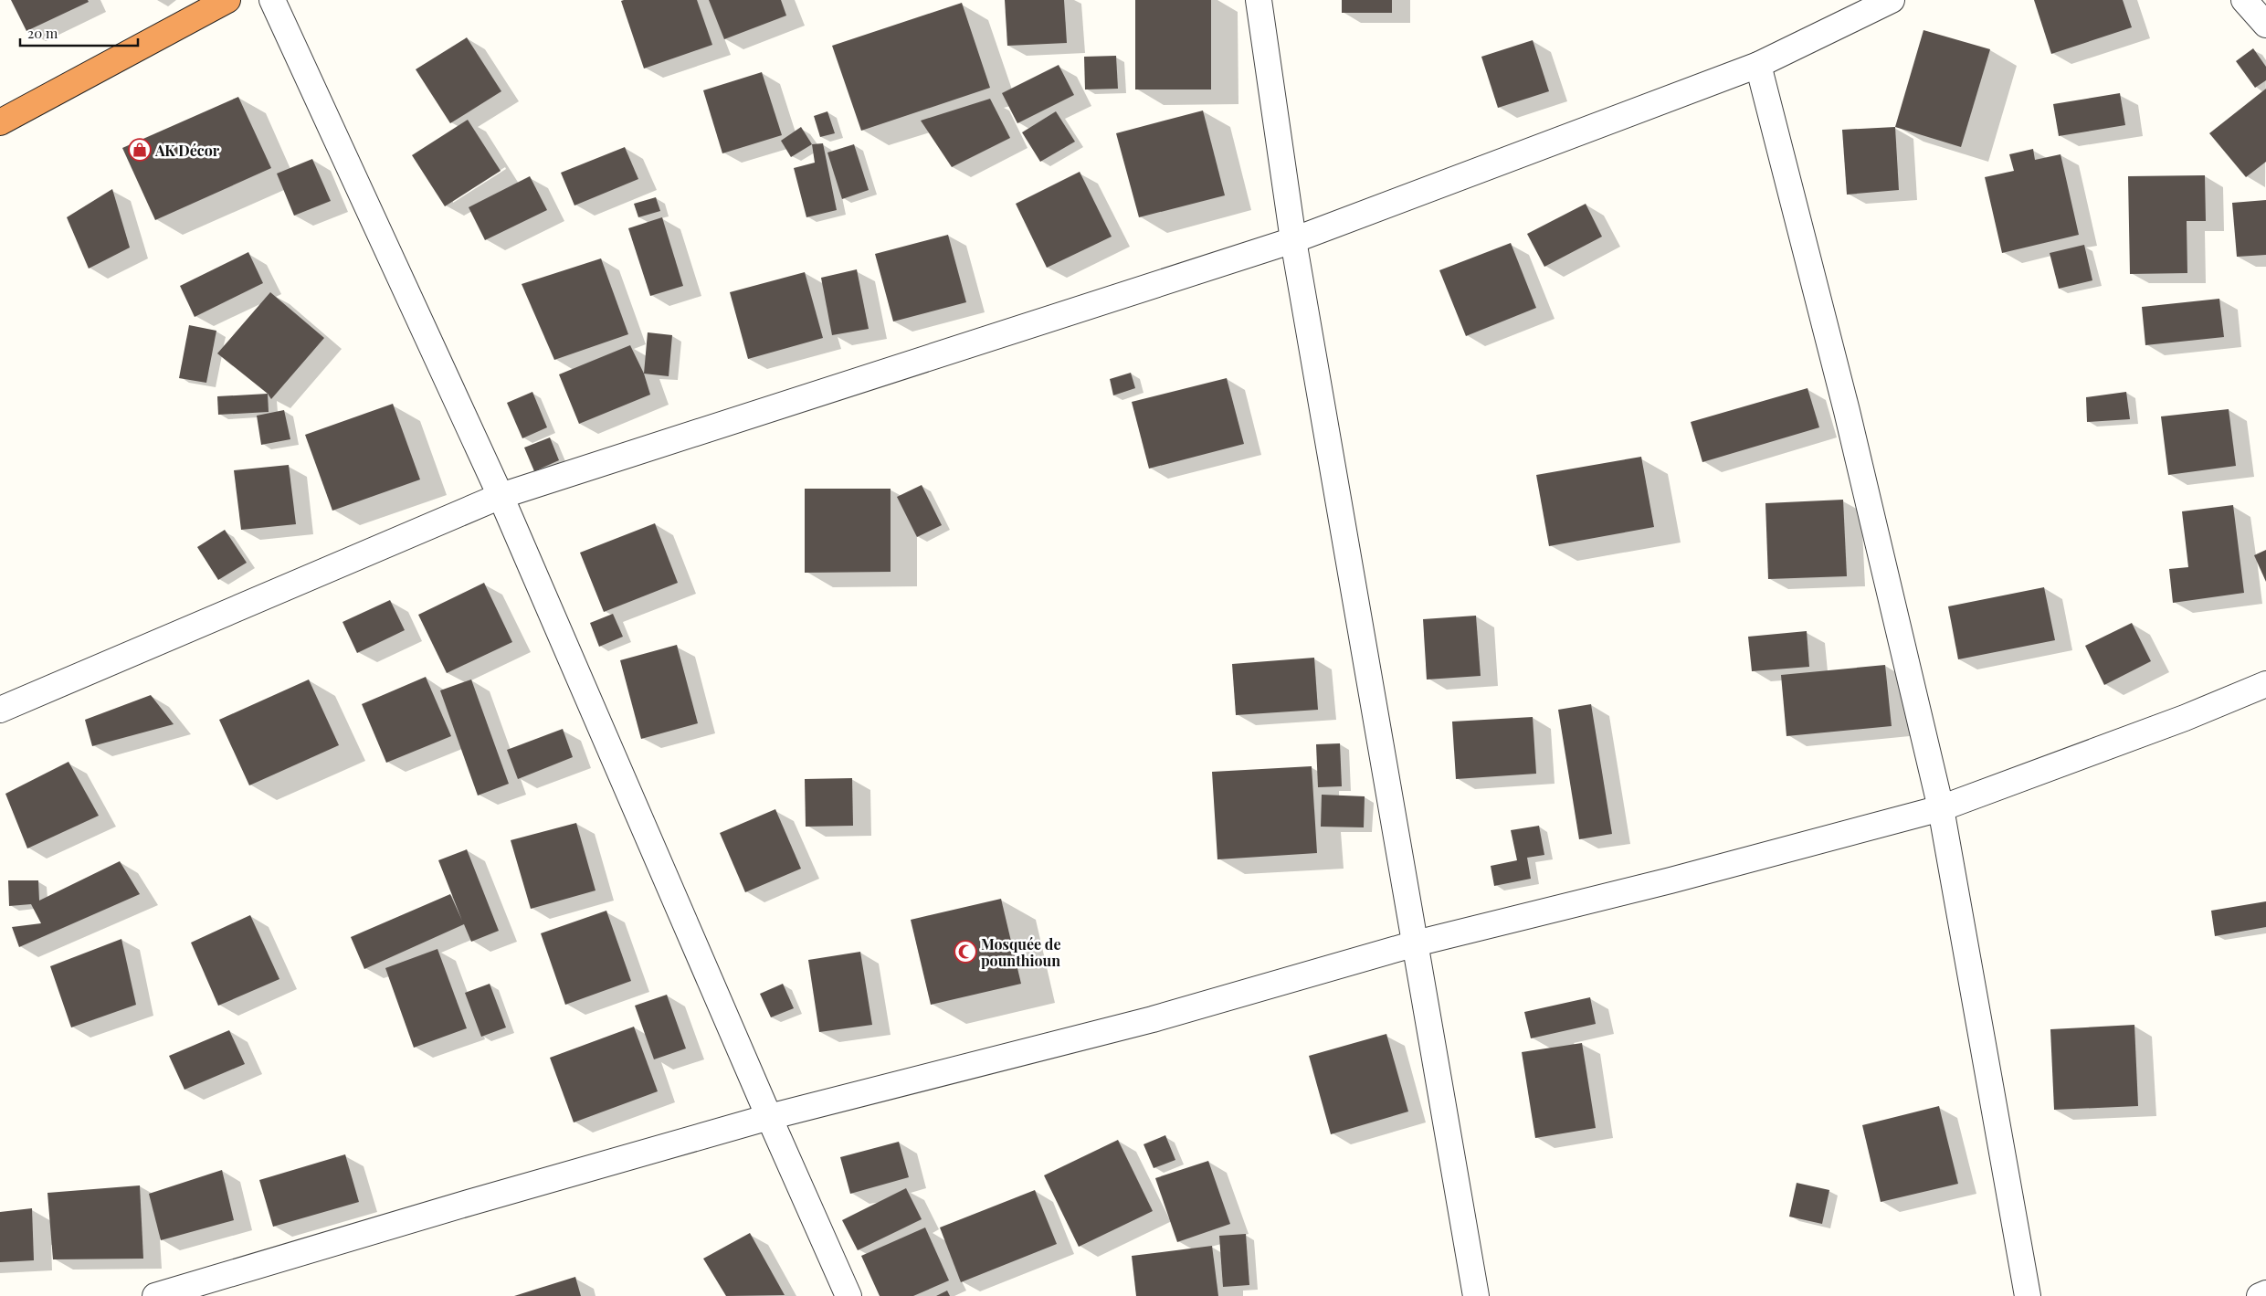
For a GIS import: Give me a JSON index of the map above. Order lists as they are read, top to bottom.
{
  "places": {
    "shop": ["AK Décor"],
    "mosque": ["Mosquée de pounthioun"]
  },
  "scale_bar": "20 m"
}
